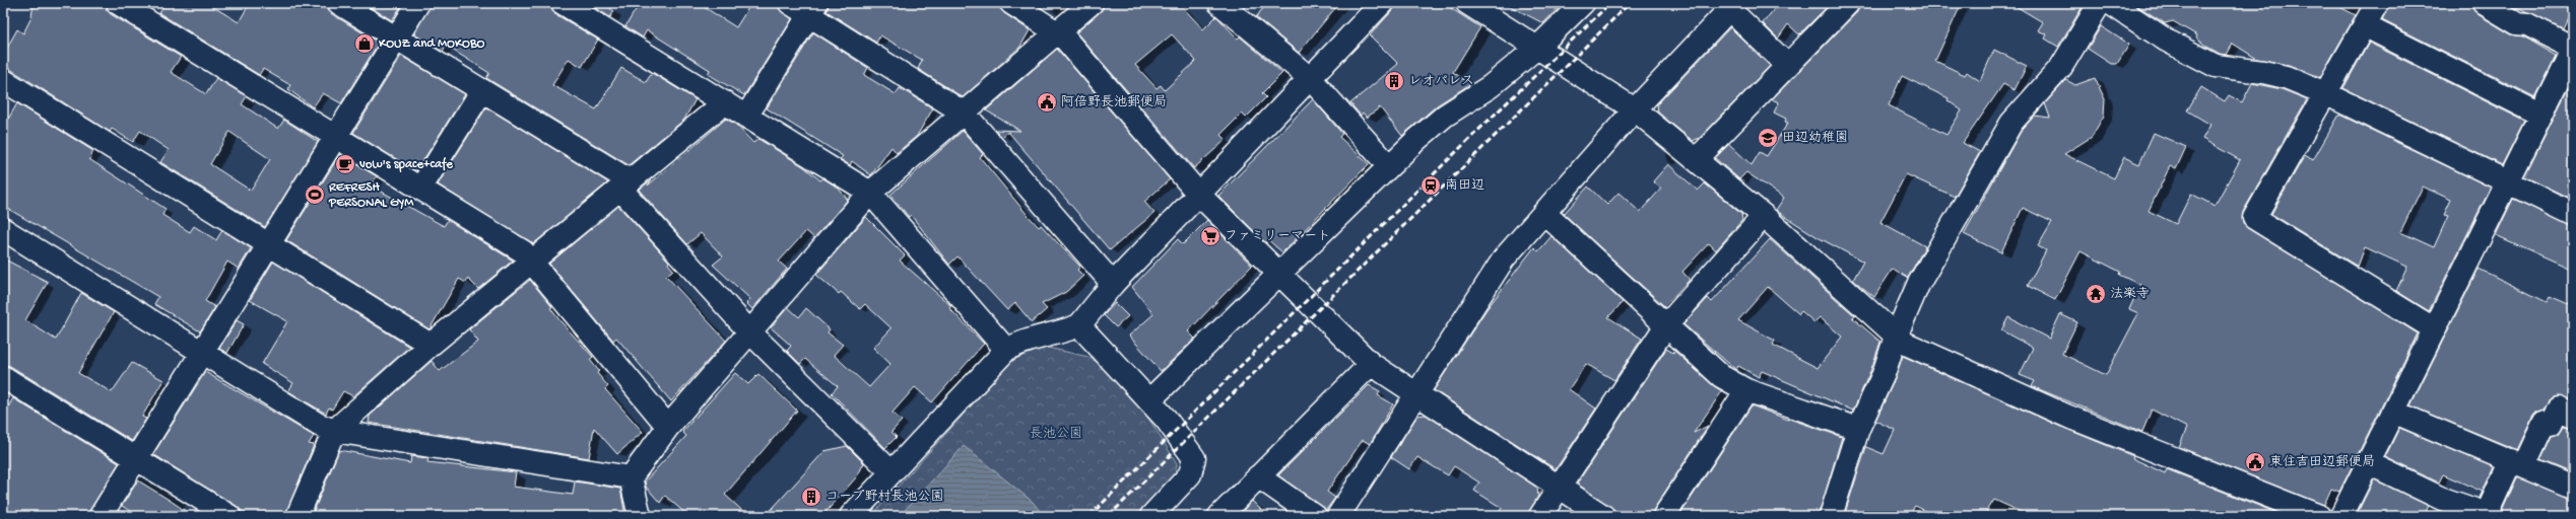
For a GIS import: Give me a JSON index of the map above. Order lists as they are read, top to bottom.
{
  "parks": ["長池公園"],
  "places": {
    "shop": ["KOUZ and MOKOBO"],
    "building": ["レオパレス", "コープ野村長池公園"],
    "public building": ["阿倍野長池郵便局", "東住吉田辺郵便局"],
    "school or university": ["田辺幼稚園"],
    "cafe": ["vow's space+cafe"],
    "station": ["南田辺"],
    "sports": ["REFRESH PERSONAL GYM"],
    "supermarket": ["ファミリーマート"],
    "temple": ["法楽寺"]
  }
}
